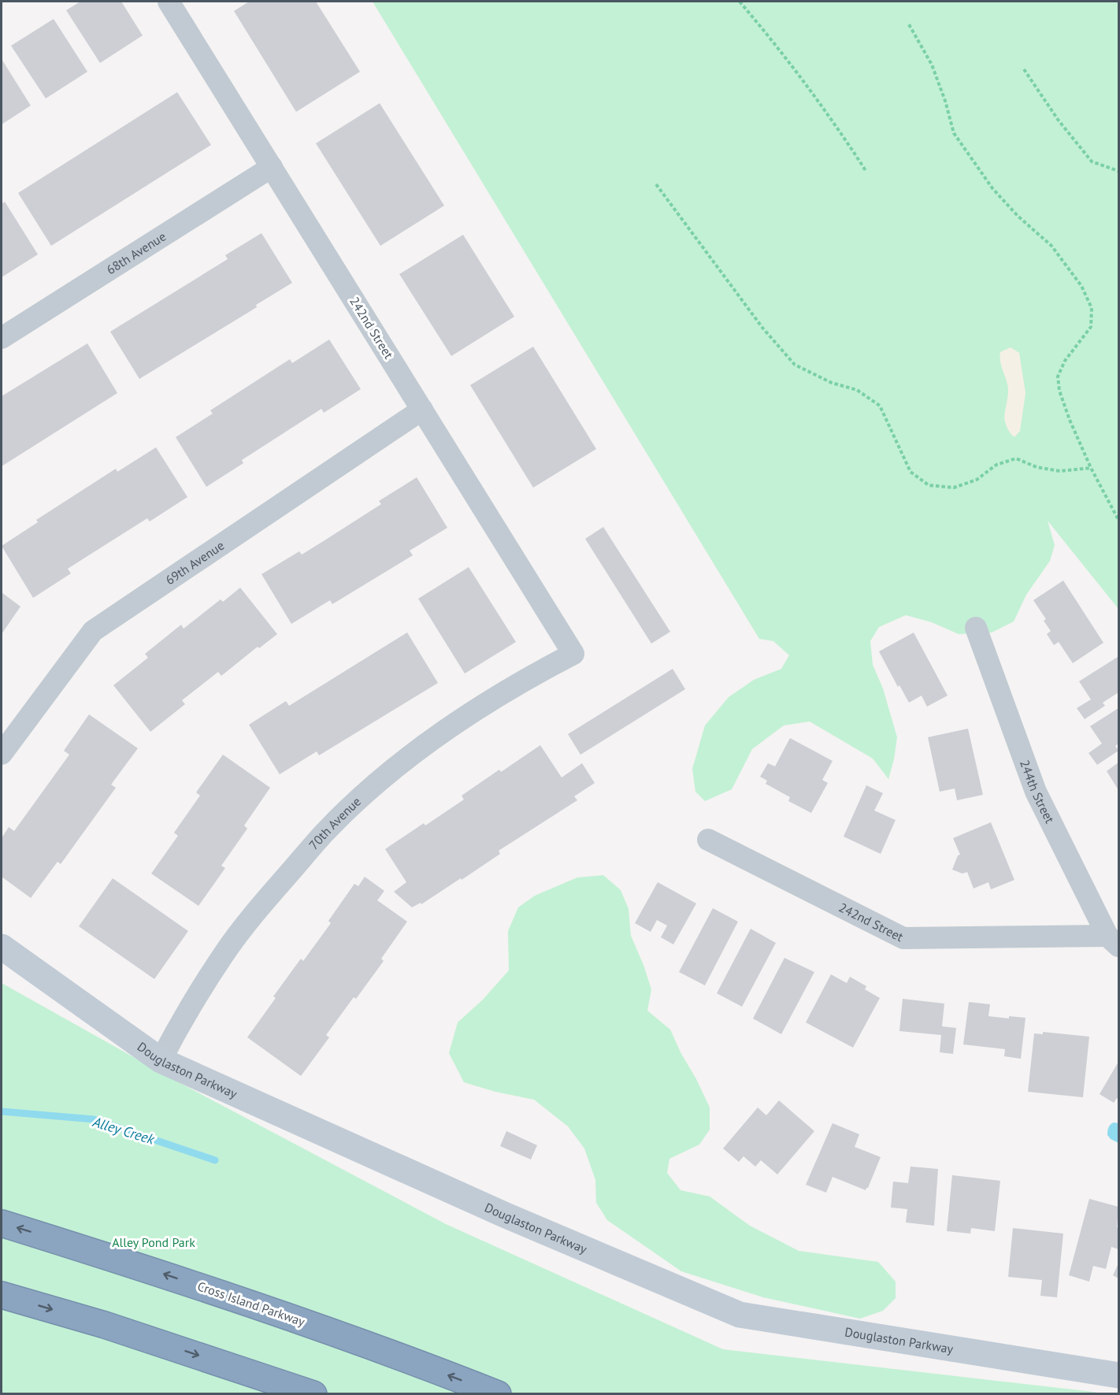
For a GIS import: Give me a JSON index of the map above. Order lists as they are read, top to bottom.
{
  "streets": {
    "highway": ["Cross Island Parkway"],
    "main road": ["Douglaston Parkway"],
    "street": [
      "68th Avenue",
      "242nd Street",
      "69th Avenue",
      "244th Street",
      "70th Avenue"
    ]
  },
  "crossings": [
    ["68th Avenue", "242nd Street"],
    ["242nd Street", "69th Avenue"],
    ["242nd Street", "244th Street"],
    ["242nd Street", "70th Avenue"],
    ["70th Avenue", "Douglaston Parkway"]
  ],
  "water": ["Alley Creek"],
  "parks": ["Alley Pond Park"]
}
